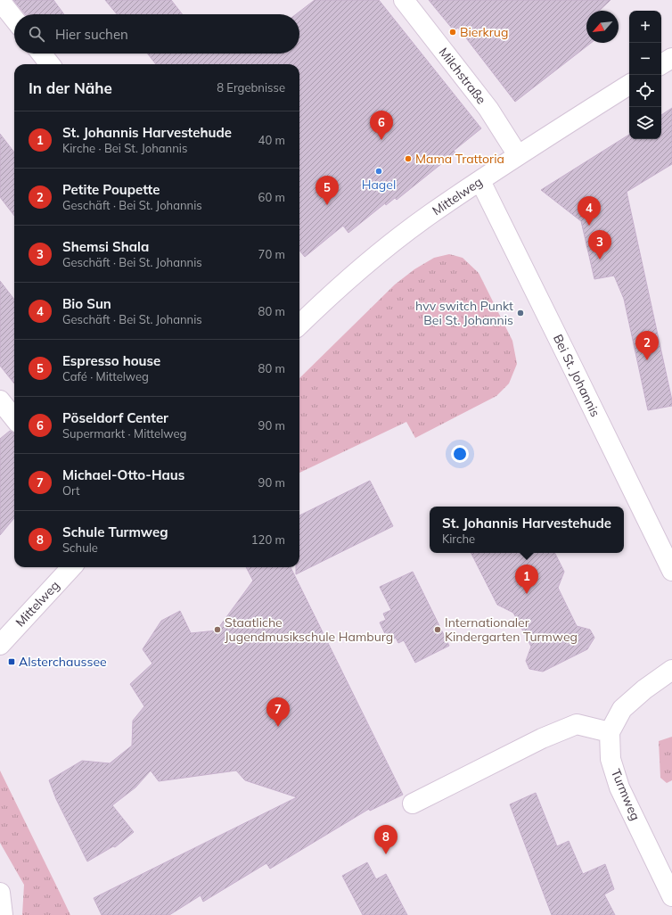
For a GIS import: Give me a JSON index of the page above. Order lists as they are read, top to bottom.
{
  "streets": {
    "street": [
      "Milchstraße",
      "Mittelweg",
      "Bei St. Johannis",
      "Turmweg"
    ]
  },
  "crossings": [
    ["Milchstraße", "Mittelweg"],
    ["Mittelweg", "Bei St. Johannis"]
  ],
  "places": {
    "other": [
      "Bierkrug",
      "Mama Trattoria",
      "Hagel",
      "hvv switch Punkt Bei St. Johannis",
      "Staatliche Jugendmusikschule Hamburg",
      "Internationaler Kindergarten Turmweg"
    ],
    "transit": ["Alsterchaussee"]
  },
  "north": "bottom left",
  "page": {
    "map_buttons": ["+", "−"],
    "search": "Hier suchen",
    "heading": ["In der Nähe", "8 Ergebnisse"],
    "pins": [
      "6",
      "5",
      "4",
      "3",
      "2",
      "1",
      "7",
      "8"
    ],
    "list": [
      {
        "mark": "1",
        "name": "St. Johannis Harvestehude",
        "note": "Kirche · Bei St. Johannis",
        "value": "40 m"
      },
      {
        "mark": "2",
        "name": "Petite Poupette",
        "note": "Geschäft · Bei St. Johannis",
        "value": "60 m"
      },
      {
        "mark": "3",
        "name": "Shemsi Shala",
        "note": "Geschäft · Bei St. Johannis",
        "value": "70 m"
      },
      {
        "mark": "4",
        "name": "Bio Sun",
        "note": "Geschäft · Bei St. Johannis",
        "value": "80 m"
      },
      {
        "mark": "5",
        "name": "Espresso house",
        "note": "Café · Mittelweg",
        "value": "80 m"
      },
      {
        "mark": "6",
        "name": "Pöseldorf Center",
        "note": "Supermarkt · Mittelweg",
        "value": "90 m"
      },
      {
        "mark": "7",
        "name": "Michael-Otto-Haus",
        "note": "Ort",
        "value": "90 m"
      },
      {
        "mark": "8",
        "name": "Schule Turmweg",
        "note": "Schule",
        "value": "120 m"
      }
    ],
    "popup": ["St. Johannis Harvestehude", "Kirche"]
  }
}
